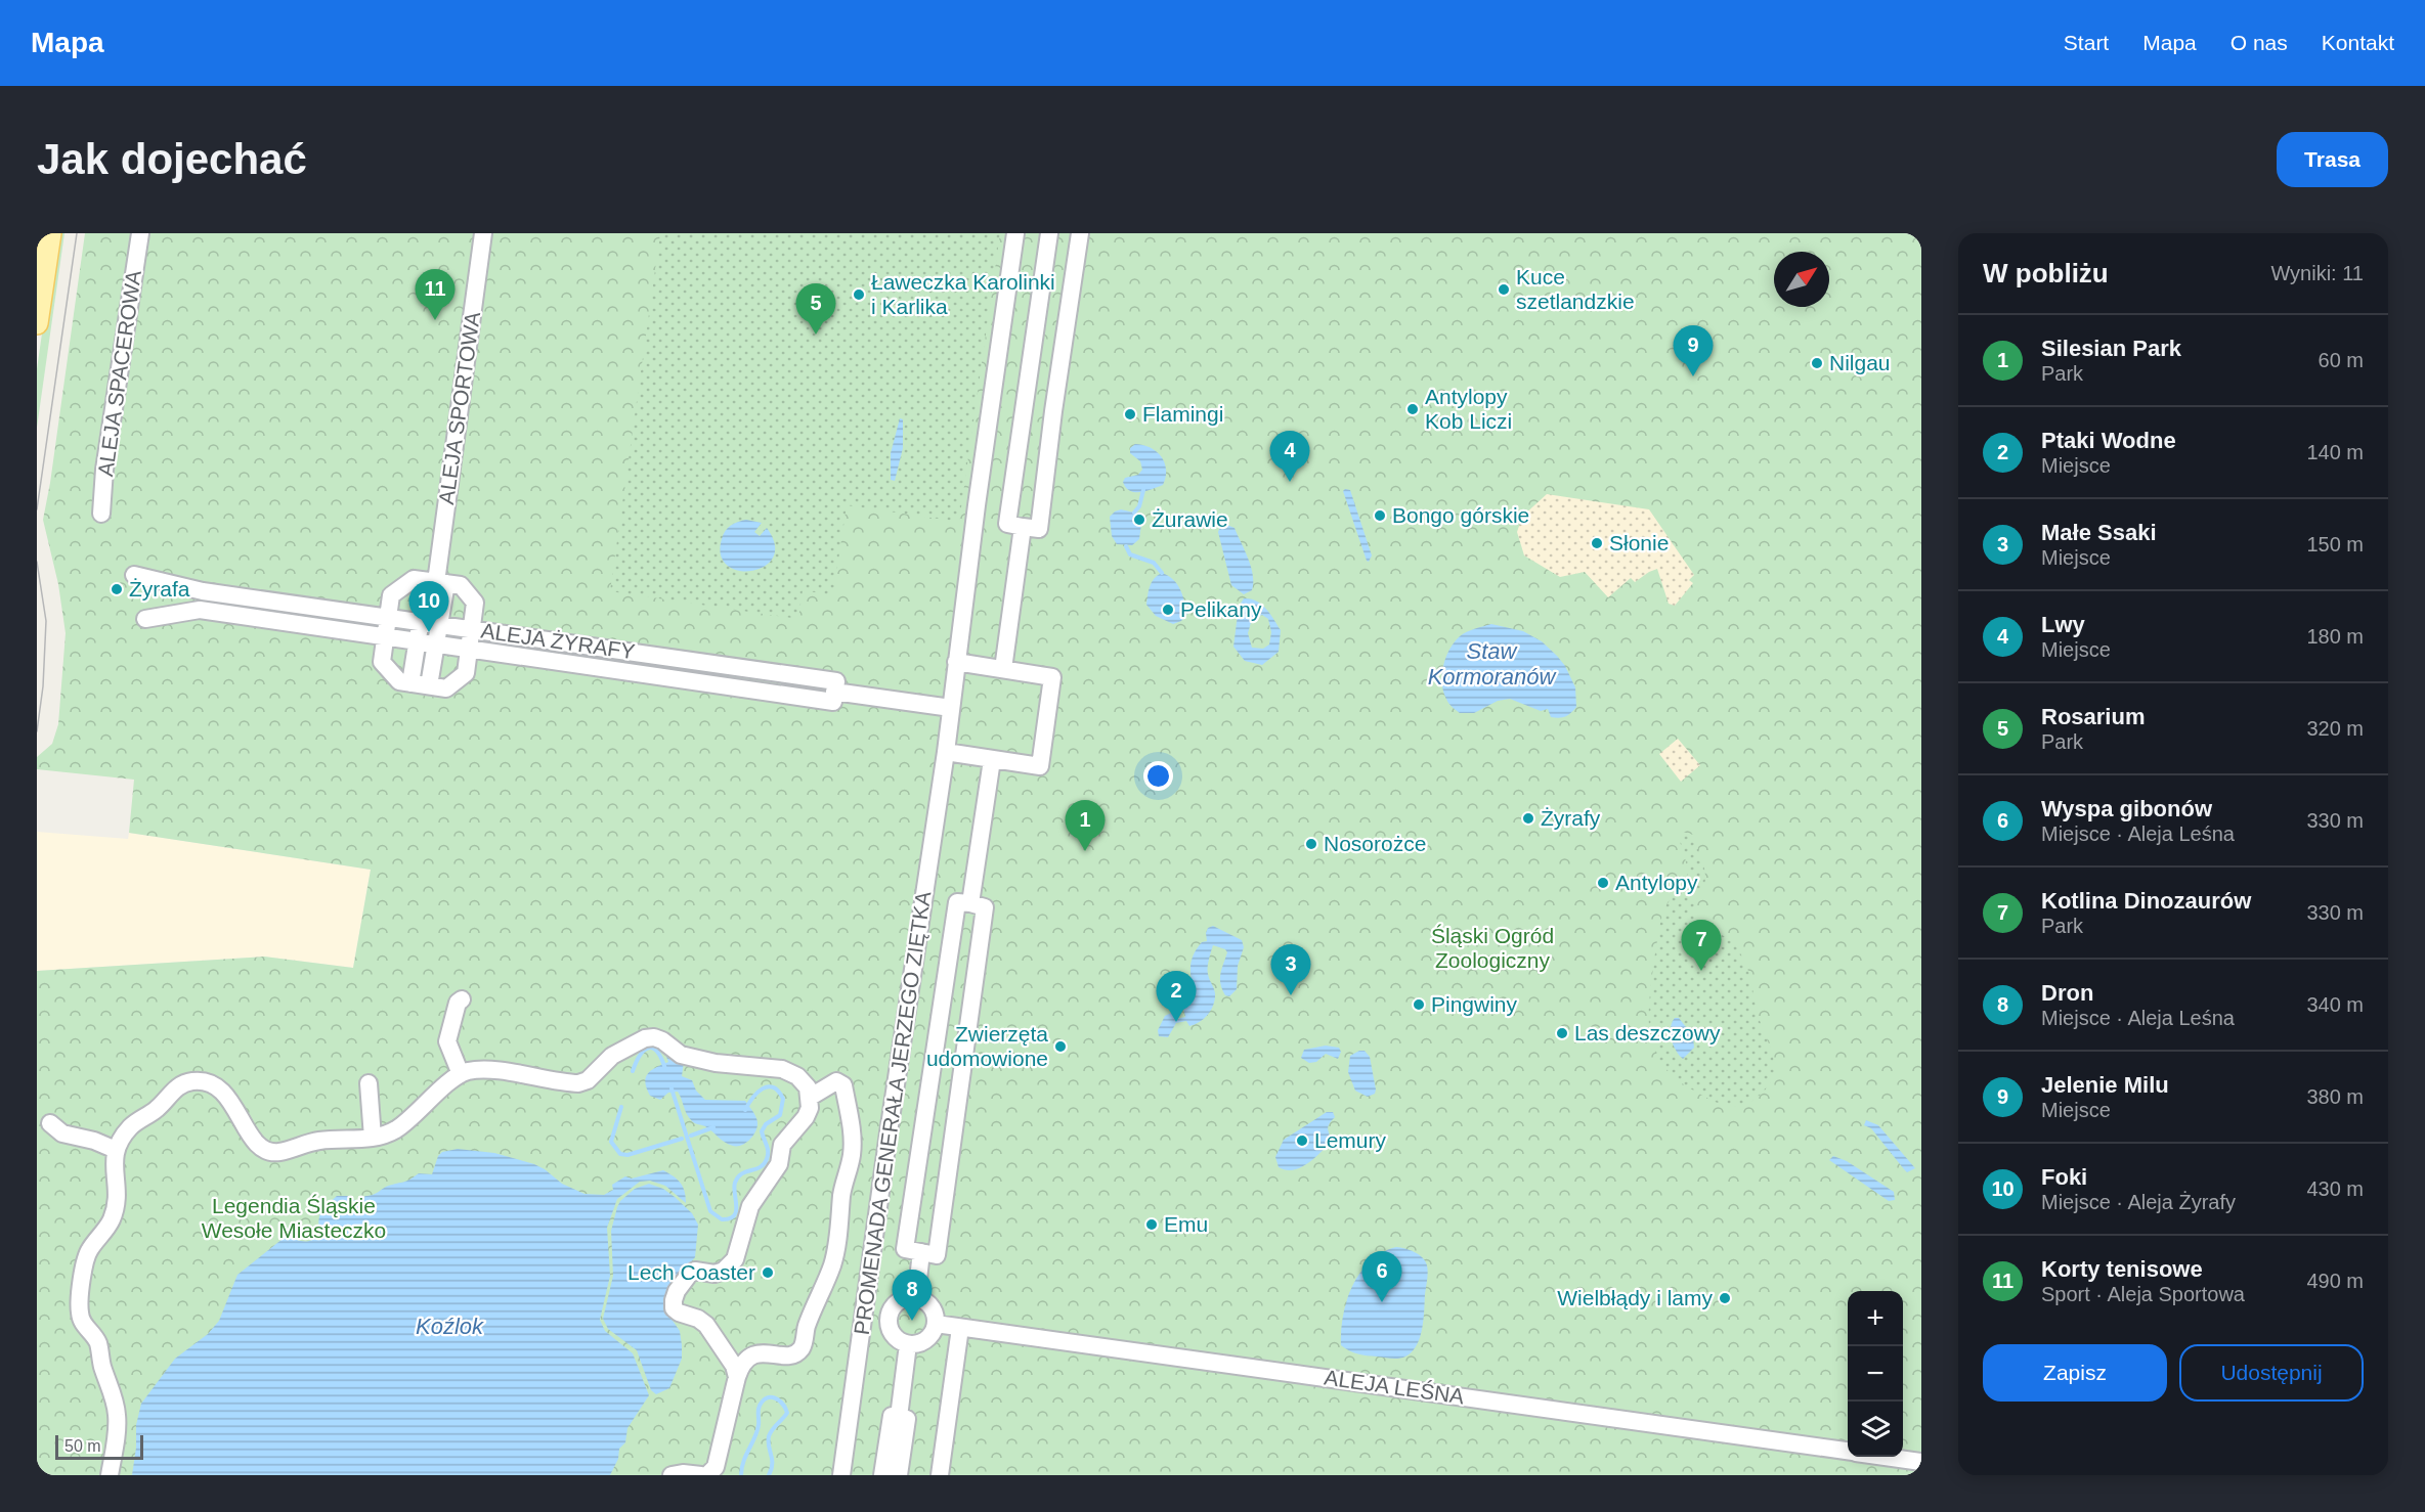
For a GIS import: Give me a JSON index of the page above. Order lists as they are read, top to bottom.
{
  "streets": {
    "street": [
      "ALEJA SPACEROWA",
      "ALEJA SPORTOWA",
      "ALEJA ŻYRAFY",
      "PROMENADA GENERAŁA JERZEGO ZIĘTKA",
      "ALEJA LEŚNA"
    ]
  },
  "water": ["Staw Kormoranów", "Koźlok"],
  "parks": ["Śląski Ogród Zoologiczny", "Legendia Śląskie Wesołe Miasteczko"],
  "places": [
    "Kuce szetlandzkie",
    "Ławeczka Karolinki i Karlika",
    "Nilgau",
    "Antylopy Kob Liczi",
    "Flamingi",
    "Bongo górskie",
    "Żurawie",
    "Słonie",
    "Żyrafa",
    "Pelikany",
    "Żyrafy",
    "Nosorożce",
    "Antylopy",
    "Pingwiny",
    "Las deszczowy",
    "Zwierzęta udomowione",
    "Lemury",
    "Emu",
    "Lech Coaster",
    "Wielbłądy i lamy"
  ],
  "scale_bar": "50 m",
  "north": "top right",
  "page": {
    "header": "Mapa",
    "nav": [
      "Start",
      "Mapa",
      "O nas",
      "Kontakt"
    ],
    "buttons": [
      "Trasa",
      ["Zapisz", "Udostępnij"]
    ],
    "title": "Jak dojechać",
    "heading": ["W pobliżu", "Wyniki: 11"],
    "pins": [
      "11",
      "5",
      "9",
      "4",
      "10",
      "1",
      "7",
      "3",
      "2",
      "6",
      "8"
    ],
    "list": [
      {
        "mark": "1",
        "name": "Silesian Park",
        "note": "Park",
        "value": "60 m"
      },
      {
        "mark": "2",
        "name": "Ptaki Wodne",
        "note": "Miejsce",
        "value": "140 m"
      },
      {
        "mark": "3",
        "name": "Małe Ssaki",
        "note": "Miejsce",
        "value": "150 m"
      },
      {
        "mark": "4",
        "name": "Lwy",
        "note": "Miejsce",
        "value": "180 m"
      },
      {
        "mark": "5",
        "name": "Rosarium",
        "note": "Park",
        "value": "320 m"
      },
      {
        "mark": "6",
        "name": "Wyspa gibonów",
        "note": "Miejsce · Aleja Leśna",
        "value": "330 m"
      },
      {
        "mark": "7",
        "name": "Kotlina Dinozaurów",
        "note": "Park",
        "value": "330 m"
      },
      {
        "mark": "8",
        "name": "Dron",
        "note": "Miejsce · Aleja Leśna",
        "value": "340 m"
      },
      {
        "mark": "9",
        "name": "Jelenie Milu",
        "note": "Miejsce",
        "value": "380 m"
      },
      {
        "mark": "10",
        "name": "Foki",
        "note": "Miejsce · Aleja Żyrafy",
        "value": "430 m"
      },
      {
        "mark": "11",
        "name": "Korty tenisowe",
        "note": "Sport · Aleja Sportowa",
        "value": "490 m"
      }
    ],
    "map_buttons": ["+", "−"],
    "scale": "50 m"
  }
}
